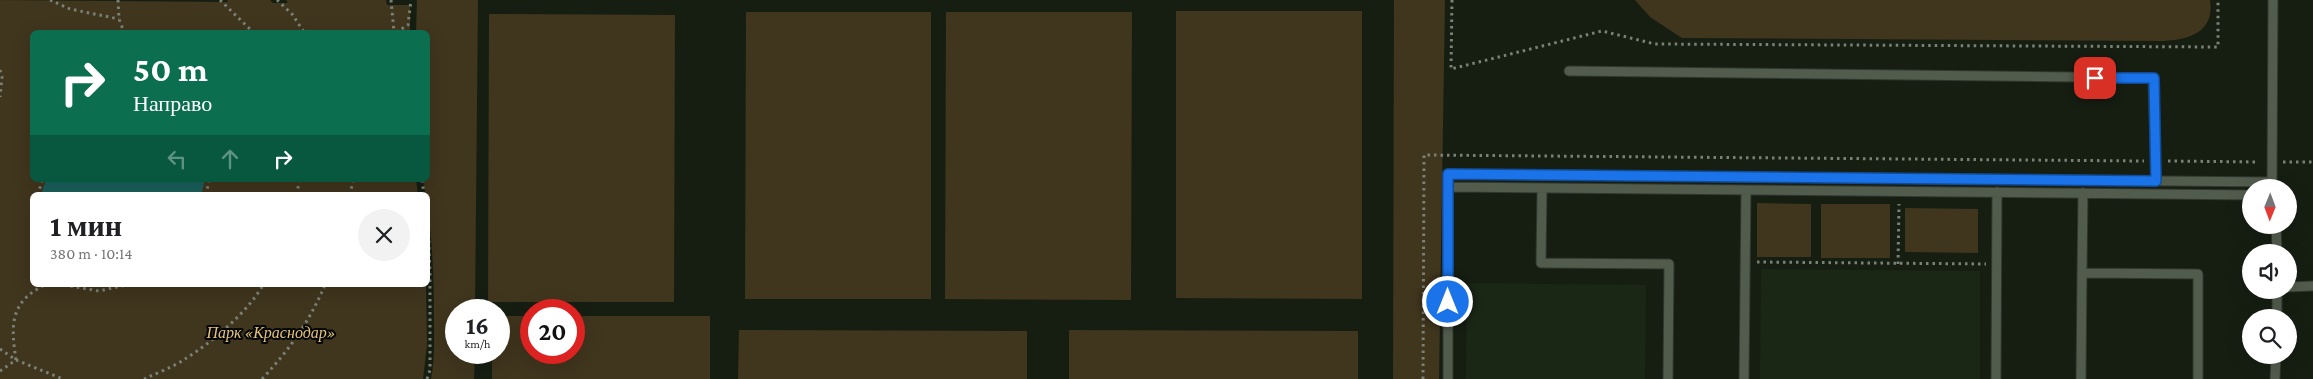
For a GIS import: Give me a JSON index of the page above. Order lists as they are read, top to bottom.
{
  "parks": ["Парк «Краснодар»"],
  "north": "bottom",
  "page": {
    "turn": ["50 m", "Направо"],
    "heading": ["1 мин", "380 m · 10:14"],
    "speed": "16 km/h",
    "limit": "20"
  }
}
